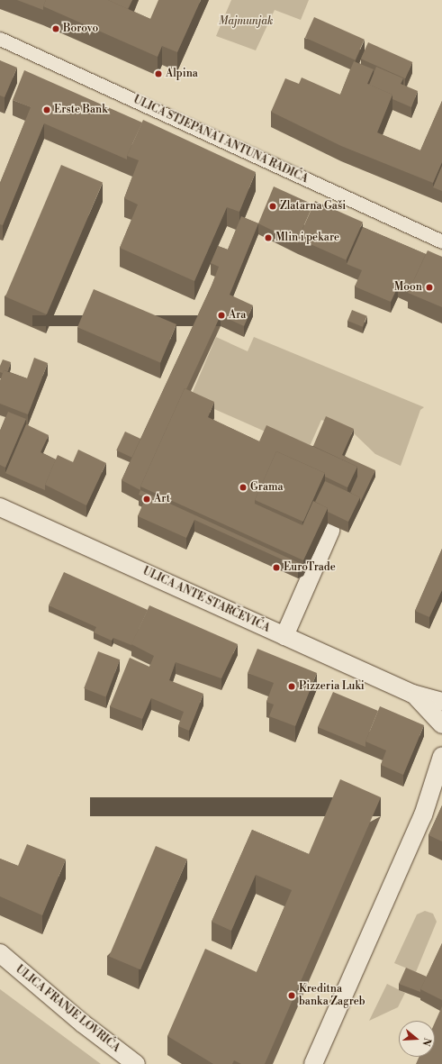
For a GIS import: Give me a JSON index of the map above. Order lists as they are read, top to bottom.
{
  "streets": {
    "street": ["ULICA STJEPANA I ANTUNA RADIĆA", "ULICA ANTE STARČEVIĆA", "ULICA FRANJE LOVRIĆA"]
  },
  "parks": ["Majmunjak"],
  "places": [
    "Borovo",
    "Alpina",
    "Erste Bank",
    "Zlatarna Gaši",
    "Mlin i pekare",
    "Moon",
    "Ara",
    "Grama",
    "Art",
    "EuroTrade",
    "Pizzeria Luki",
    "Kreditna banka Zagreb"
  ],
  "north": "right"
}
